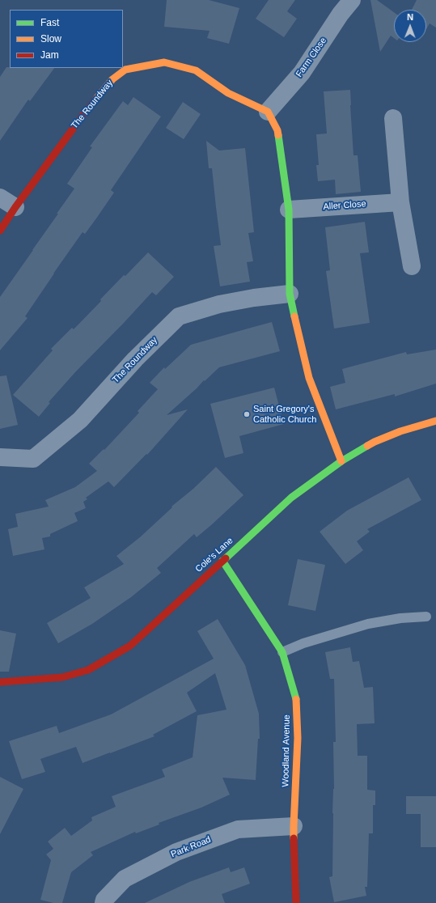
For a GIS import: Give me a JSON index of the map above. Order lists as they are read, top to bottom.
{
  "streets": {
    "street": [
      "Farm Close",
      "The Roundway",
      "Aller Close",
      "Cole's Lane",
      "Woodland Avenue",
      "Park Road"
    ]
  },
  "crossings": [
    ["Farm Close", "The Roundway"],
    ["Cole's Lane", "Woodland Avenue"],
    ["Woodland Avenue", "Park Road"]
  ],
  "places": ["Saint Gregory's Catholic Church"],
  "legend": ["Fast", "Slow", "Jam"],
  "north": "top"
}
